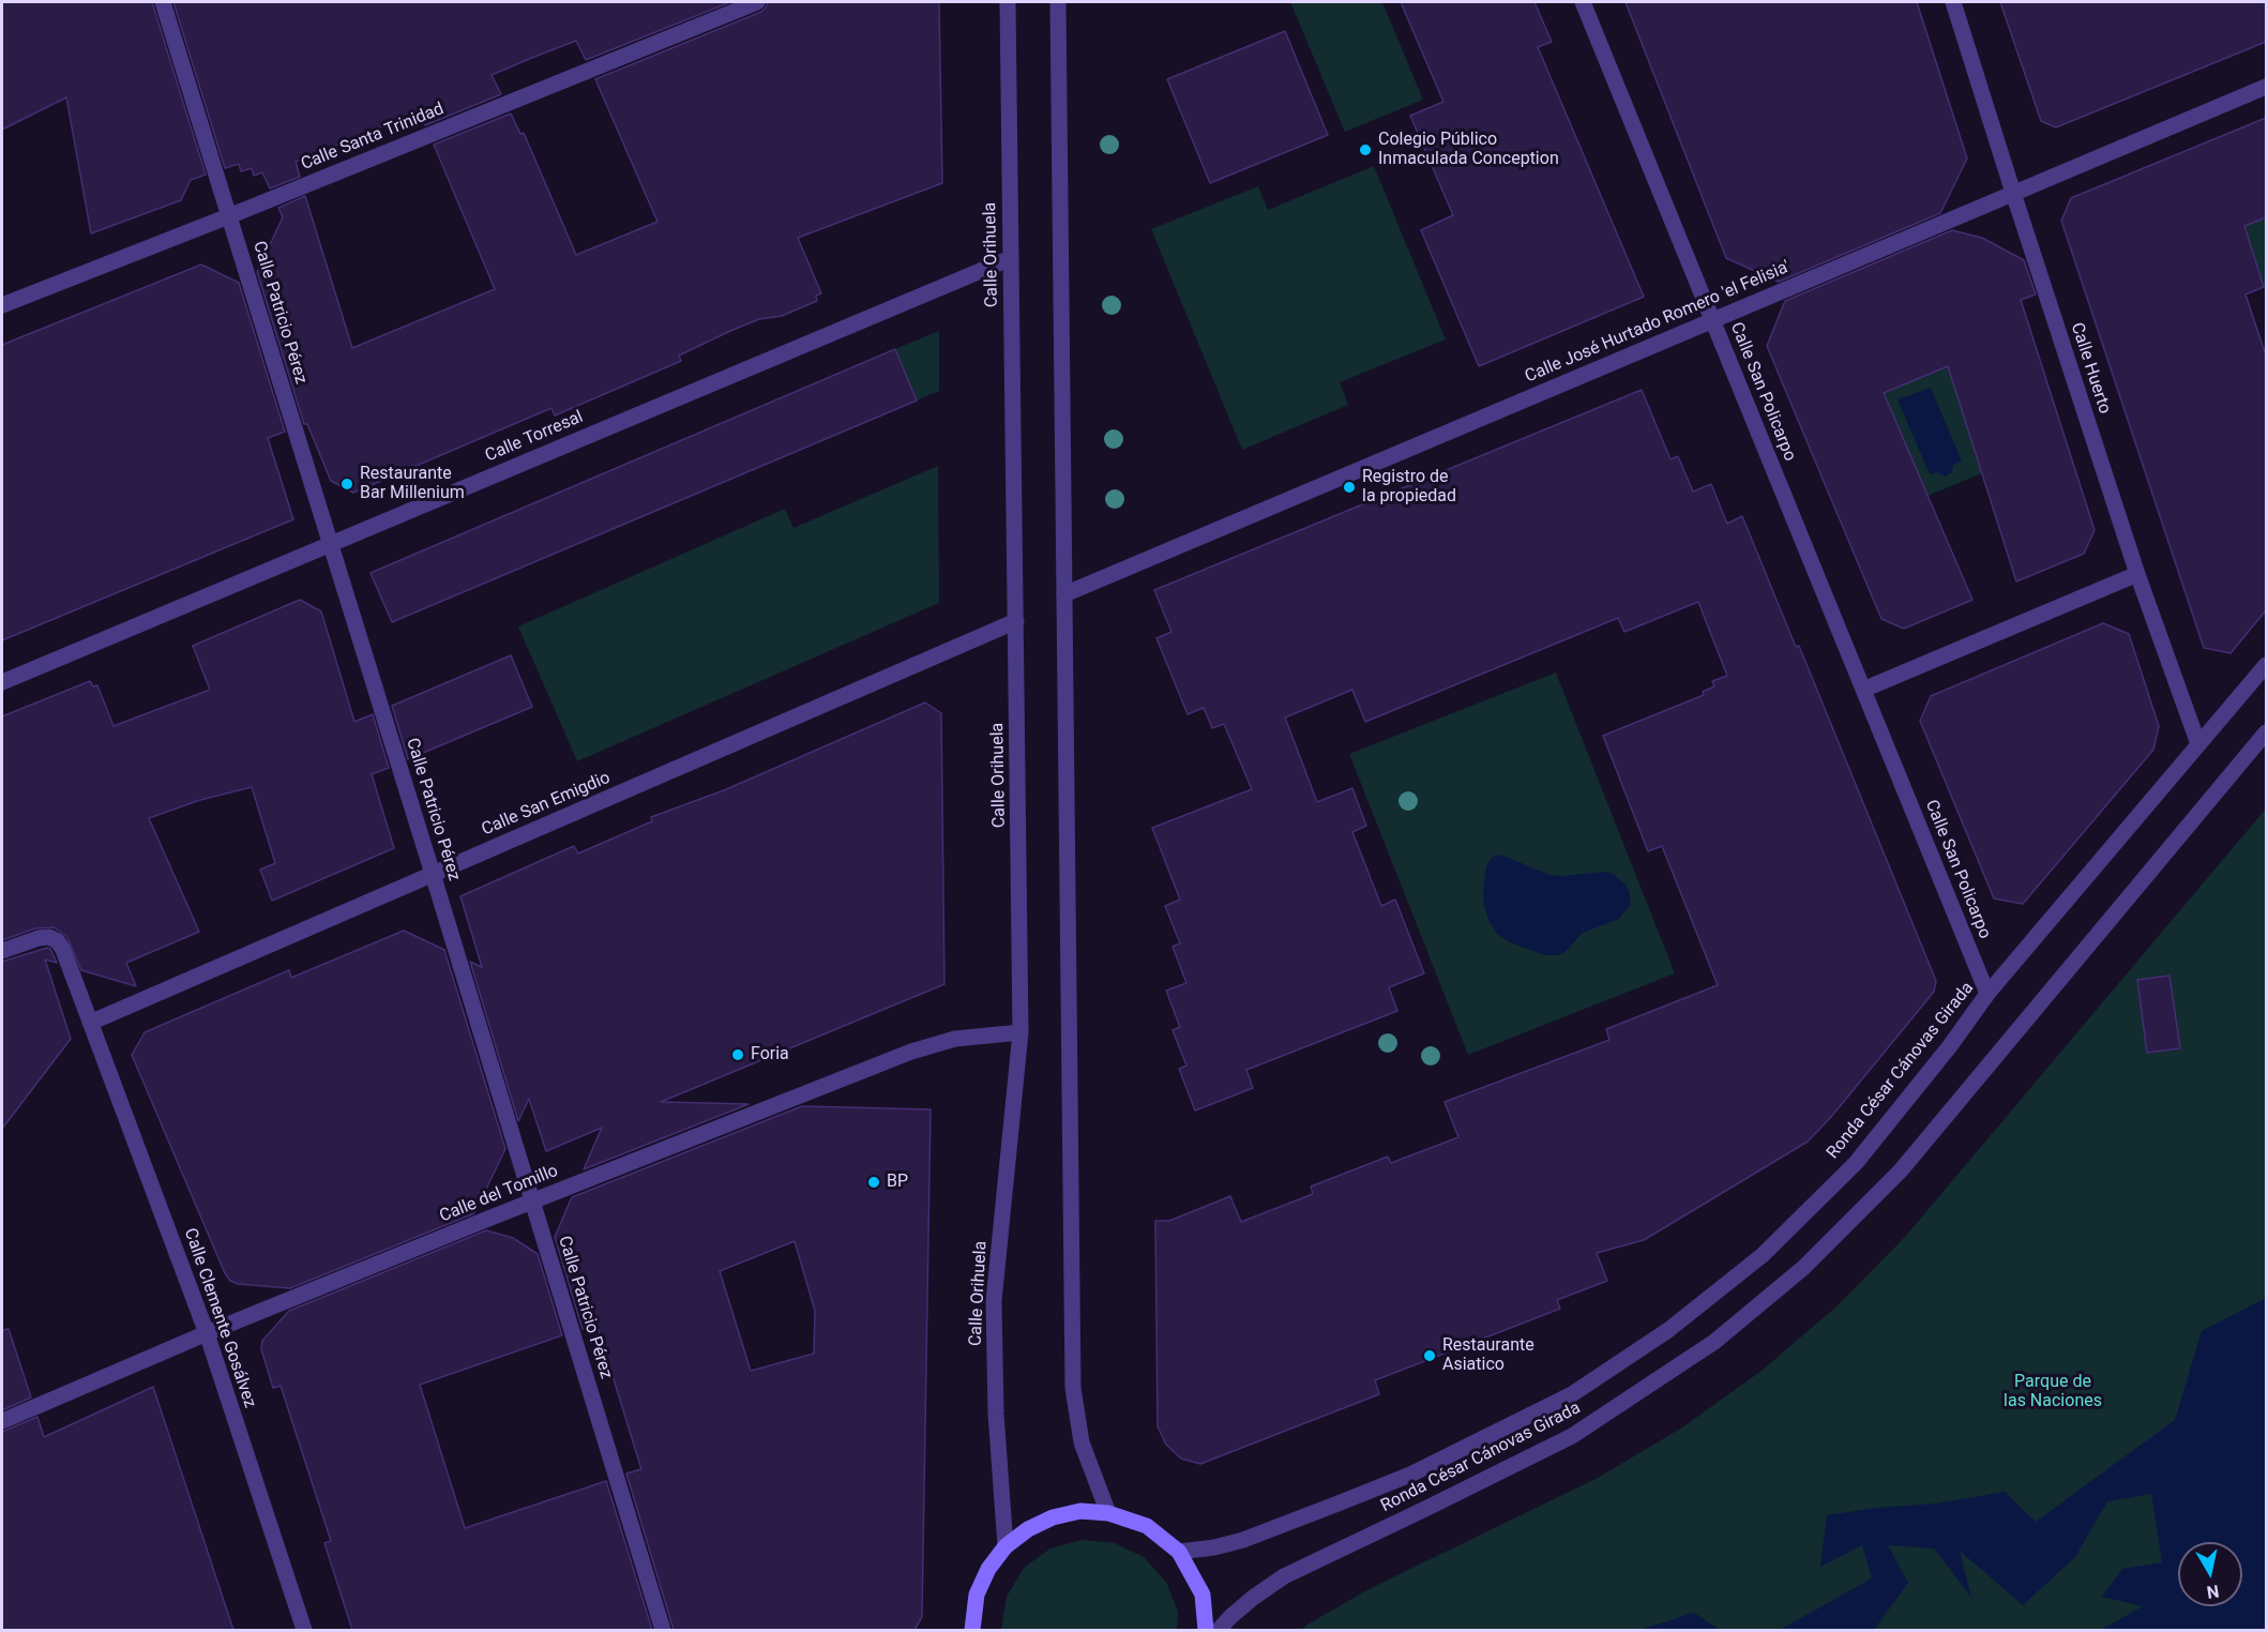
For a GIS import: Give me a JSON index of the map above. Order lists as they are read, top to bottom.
{
  "streets": {
    "street": [
      "Calle Santa Trinidad",
      "Calle Orihuela",
      "Calle Patricio Pérez",
      "Calle José Hurtado Romero 'el Felisia'",
      "Calle Huerto",
      "Calle San Policarpo",
      "Calle Torresal",
      "Calle San Emigdio",
      "Ronda César Cánovas Girada",
      "Calle del Tomillo",
      "Calle Clemente Gosálvez"
    ]
  },
  "crossings": [
    ["Calle Santa Trinidad", "Calle Patricio Pérez"],
    ["Calle Orihuela", "Calle Torresal"],
    ["Calle Orihuela", "Calle San Emigdio"],
    ["Calle Orihuela", "Calle del Tomillo"],
    ["Calle Patricio Pérez", "Calle Torresal"],
    ["Calle Patricio Pérez", "Calle San Emigdio"],
    ["Calle Patricio Pérez", "Calle del Tomillo"],
    ["Calle José Hurtado Romero 'el Felisia'", "Calle Huerto"],
    ["Calle José Hurtado Romero 'el Felisia'", "Calle San Policarpo"],
    ["Calle Huerto", "Ronda César Cánovas Girada"],
    ["Calle San Policarpo", "Ronda César Cánovas Girada"],
    ["Calle San Emigdio", "Calle Clemente Gosálvez"],
    ["Calle del Tomillo", "Calle Clemente Gosálvez"]
  ],
  "parks": ["Parque de las Naciones"],
  "places": [
    "Colegio Público Inmaculada Conception",
    "Restaurante Bar Millenium",
    "Registro de la propiedad",
    "Foria",
    "BP",
    "Restaurante Asiatico"
  ],
  "north": "bottom"
}
